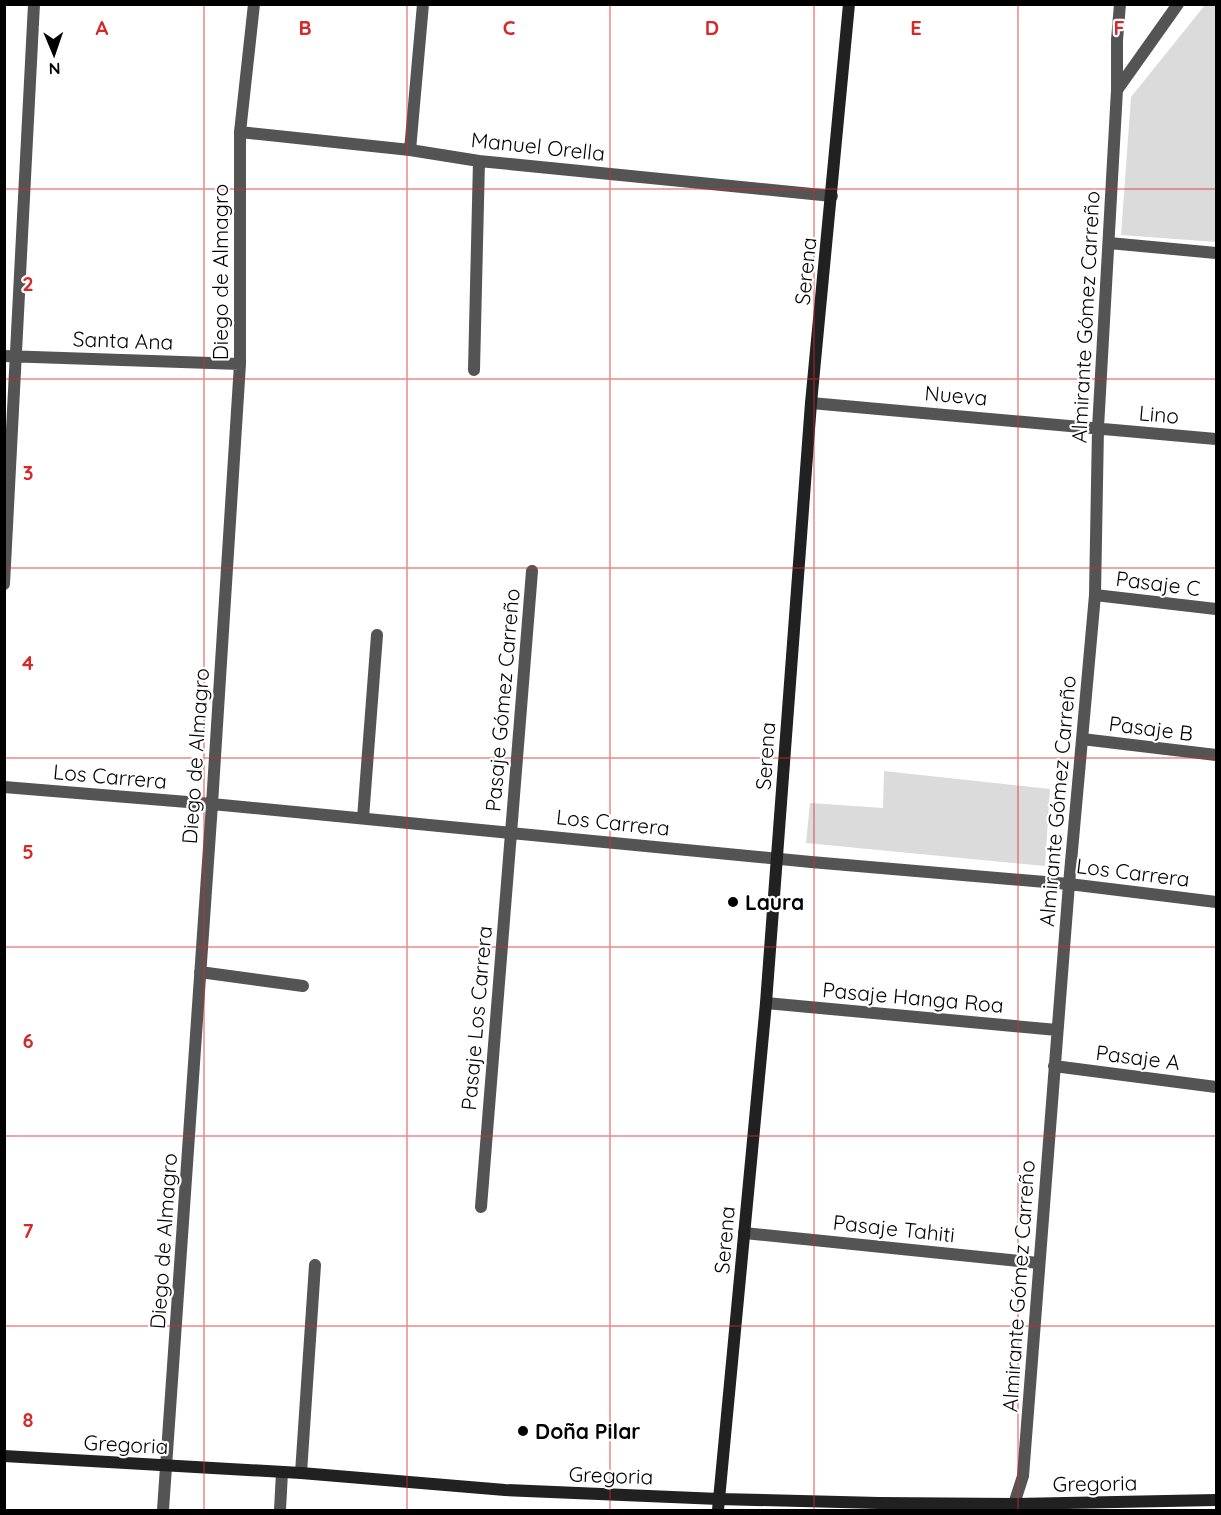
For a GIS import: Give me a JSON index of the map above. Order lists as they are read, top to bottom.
{
  "streets": {
    "street": [
      "Manuel Orella",
      "Serena",
      "Diego de Almagro",
      "Almirante Gómez Carreño",
      "Santa Ana",
      "Nueva",
      "Lino",
      "Pasaje C",
      "Pasaje Gómez Carreño",
      "Pasaje B",
      "Los Carrera",
      "Pasaje Hanga Roa",
      "Pasaje Los Carrera",
      "Pasaje A",
      "Pasaje Tahiti",
      "Gregoria"
    ]
  },
  "crossings": [
    ["Manuel Orella", "Serena"],
    ["Manuel Orella", "Diego de Almagro"],
    ["Serena", "Nueva"],
    ["Serena", "Los Carrera"],
    ["Serena", "Pasaje Hanga Roa"],
    ["Serena", "Pasaje Tahiti"],
    ["Serena", "Gregoria"],
    ["Diego de Almagro", "Santa Ana"],
    ["Diego de Almagro", "Los Carrera"],
    ["Diego de Almagro", "Gregoria"],
    ["Almirante Gómez Carreño", "Nueva"],
    ["Almirante Gómez Carreño", "Lino"],
    ["Almirante Gómez Carreño", "Pasaje C"],
    ["Almirante Gómez Carreño", "Pasaje B"],
    ["Almirante Gómez Carreño", "Los Carrera"],
    ["Almirante Gómez Carreño", "Pasaje Hanga Roa"],
    ["Almirante Gómez Carreño", "Pasaje A"],
    ["Almirante Gómez Carreño", "Pasaje Tahiti"],
    ["Almirante Gómez Carreño", "Gregoria"],
    ["Nueva", "Lino"],
    ["Pasaje Gómez Carreño", "Los Carrera"],
    ["Pasaje Gómez Carreño", "Pasaje Los Carrera"],
    ["Los Carrera", "Pasaje Los Carrera"]
  ],
  "places": ["Laura", "Doña Pilar"],
  "north": "bottom",
  "grid": {
    "columns": [
      "A",
      "B",
      "C",
      "D",
      "E",
      "F"
    ],
    "rows": [
      "2",
      "3",
      "4",
      "5",
      "6",
      "7",
      "8"
    ]
  }
}
